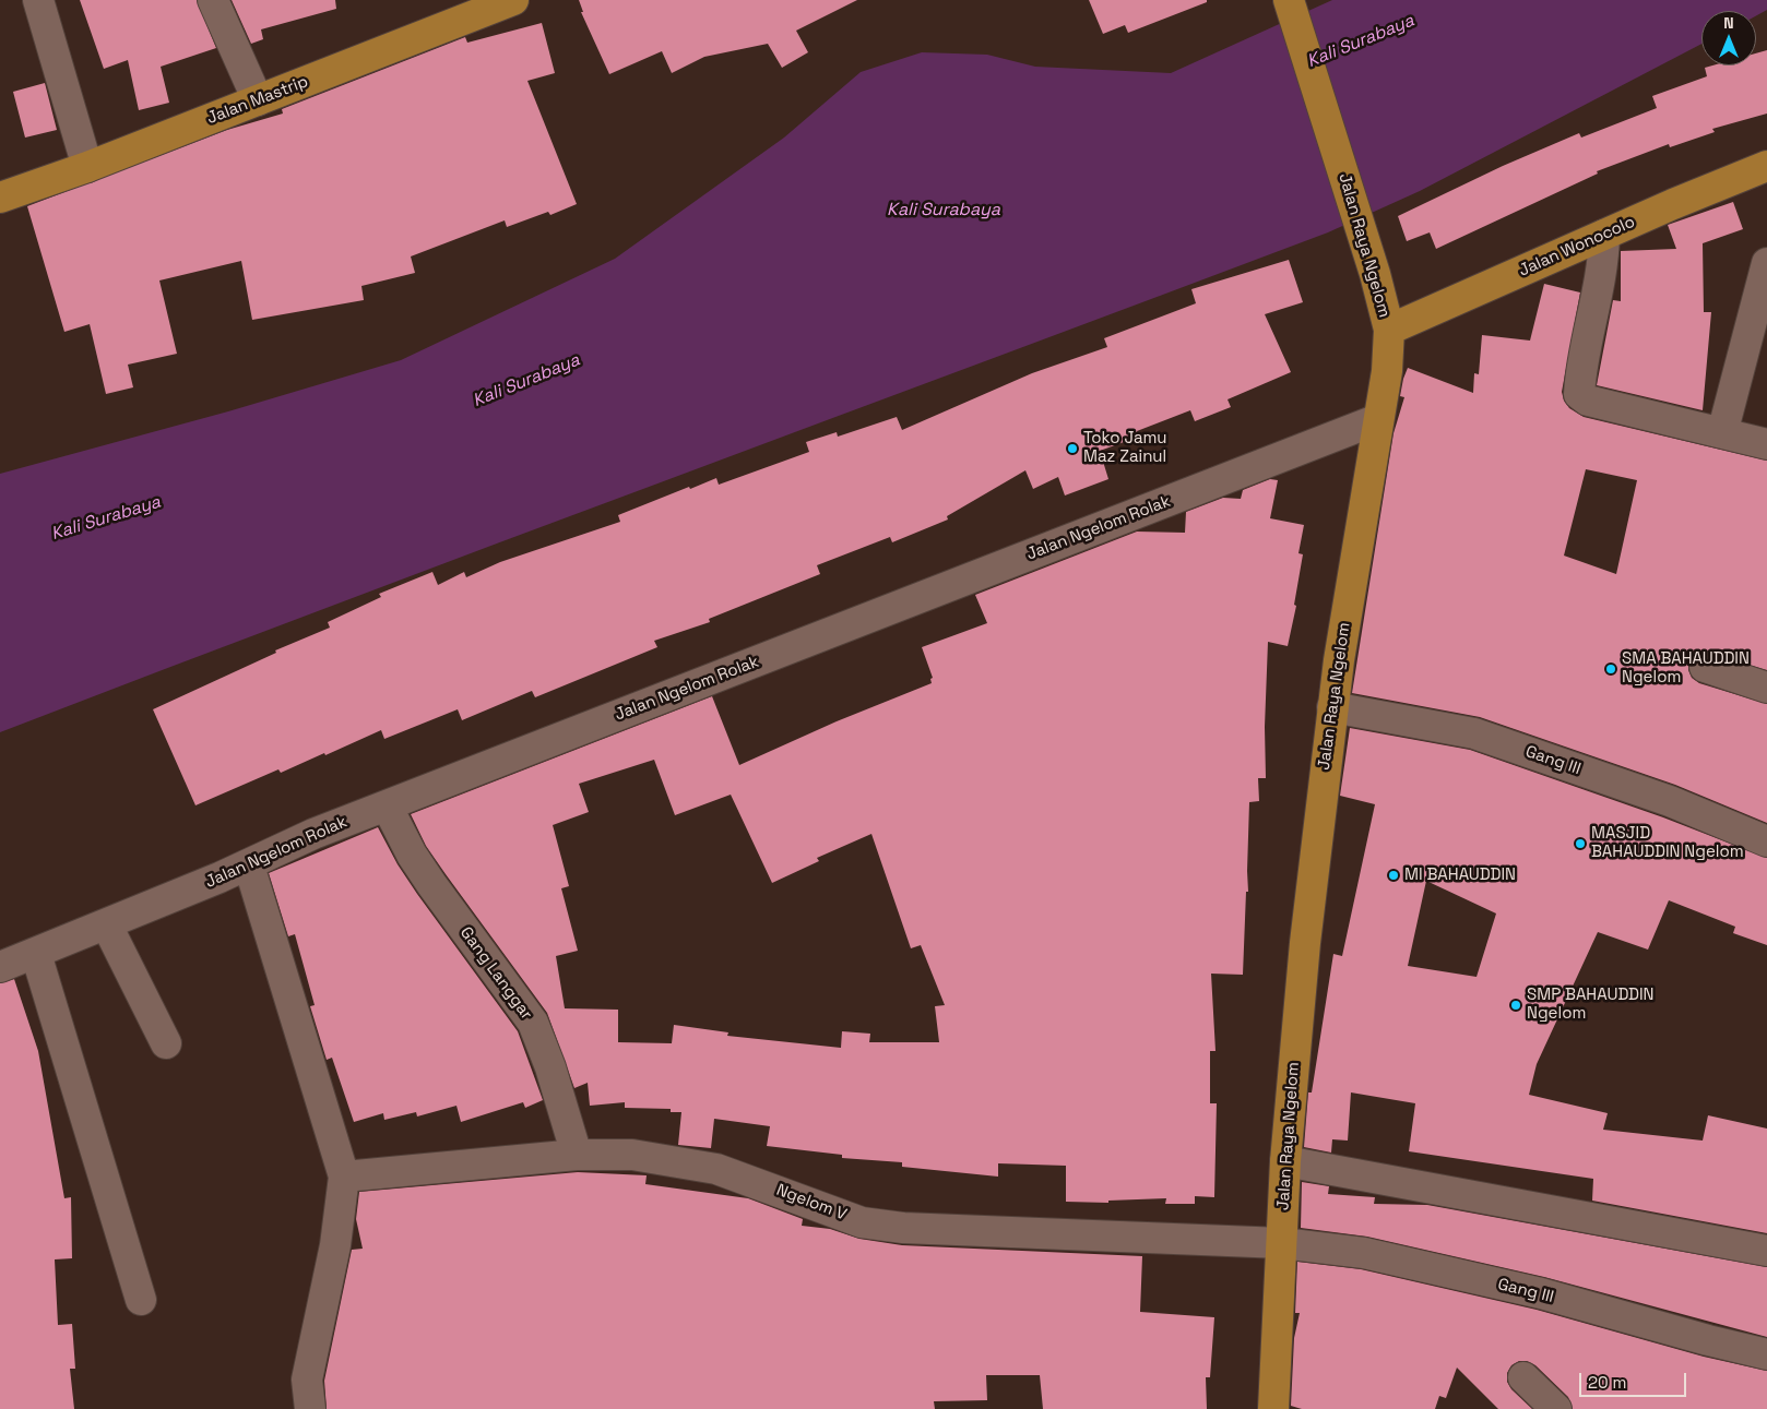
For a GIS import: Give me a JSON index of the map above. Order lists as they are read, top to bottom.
{
  "streets": {
    "main road": ["Jalan Mastrip", "Jalan Raya Ngelom", "Jalan Wonocolo"],
    "street": [
      "Jalan Ngelom Rolak",
      "Gang III",
      "Gang Langgar",
      "Ngelom V"
    ]
  },
  "crossings": [
    ["Jalan Raya Ngelom", "Jalan Wonocolo"],
    ["Jalan Raya Ngelom", "Jalan Ngelom Rolak"],
    ["Jalan Raya Ngelom", "Gang III"],
    ["Jalan Raya Ngelom", "Ngelom V"],
    ["Jalan Ngelom Rolak", "Gang Langgar"],
    ["Gang III", "Ngelom V"],
    ["Gang Langgar", "Ngelom V"]
  ],
  "water": ["Kali Surabaya"],
  "places": [
    "Toko Jamu Maz Zainul",
    "SMA BAHAUDDIN Ngelom",
    "MASJID BAHAUDDIN Ngelom",
    "MI BAHAUDDIN",
    "SMP BAHAUDDIN Ngelom"
  ],
  "scale_bar": "20 m",
  "north": "top"
}
